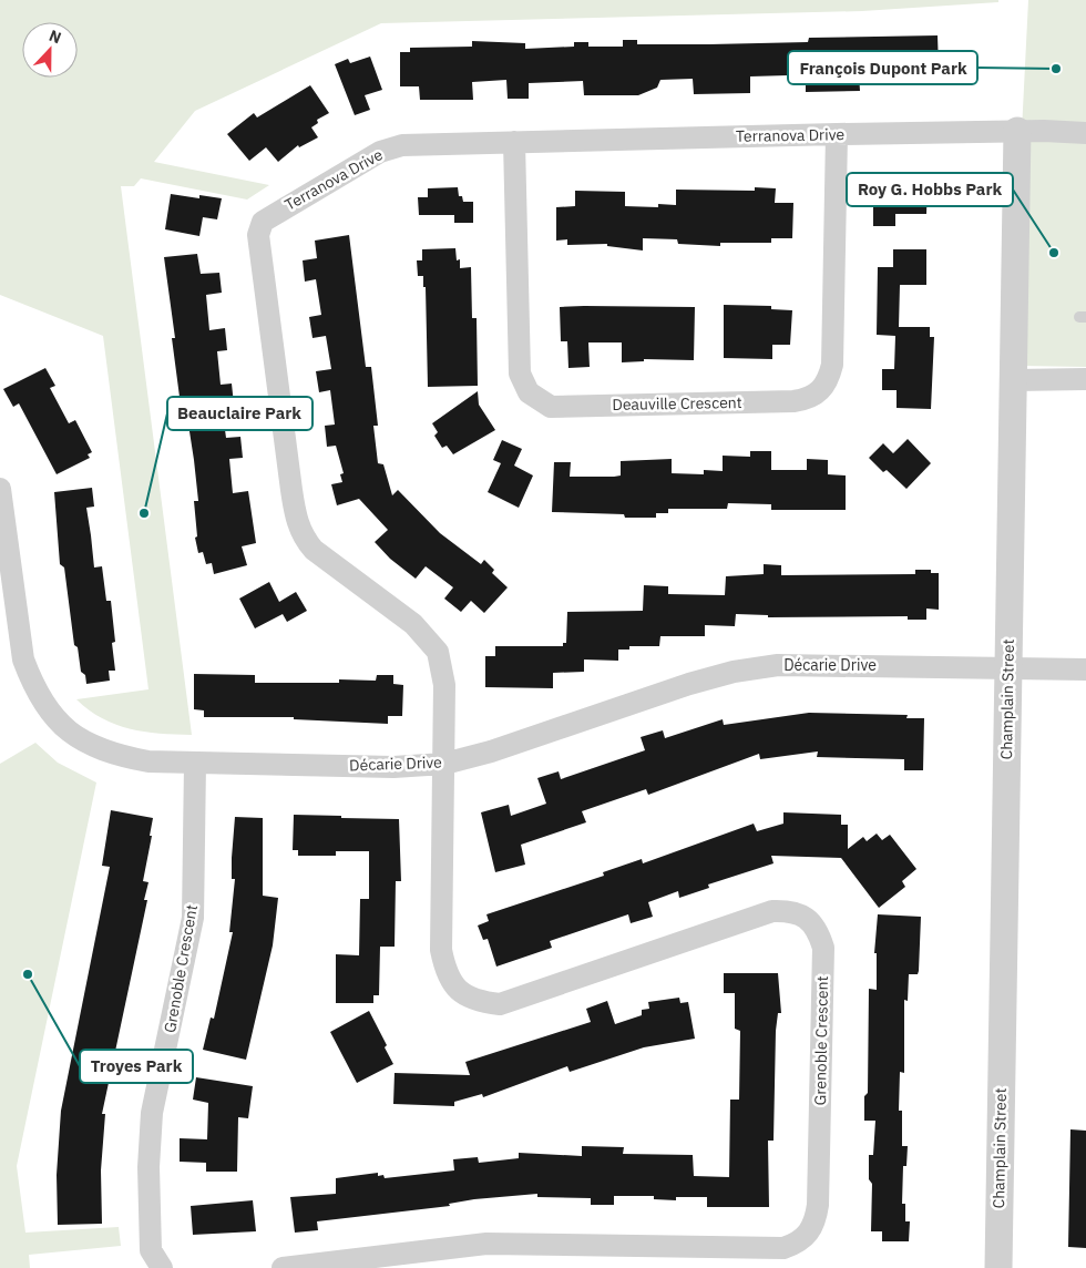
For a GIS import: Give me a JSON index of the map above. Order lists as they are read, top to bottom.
{
  "streets": {
    "street": [
      "Terranova Drive",
      "Deauville Crescent",
      "Décarie Drive",
      "Champlain Street",
      "Grenoble Crescent"
    ]
  },
  "crossings": [
    ["Terranova Drive", "Deauville Crescent"],
    ["Terranova Drive", "Décarie Drive"],
    ["Terranova Drive", "Champlain Street"],
    ["Terranova Drive", "Grenoble Crescent"],
    ["Décarie Drive", "Champlain Street"],
    ["Décarie Drive", "Grenoble Crescent"]
  ],
  "places": [
    "François Dupont Park",
    "Roy G. Hobbs Park",
    "Beauclaire Park",
    "Troyes Park"
  ],
  "north": "top"
}
